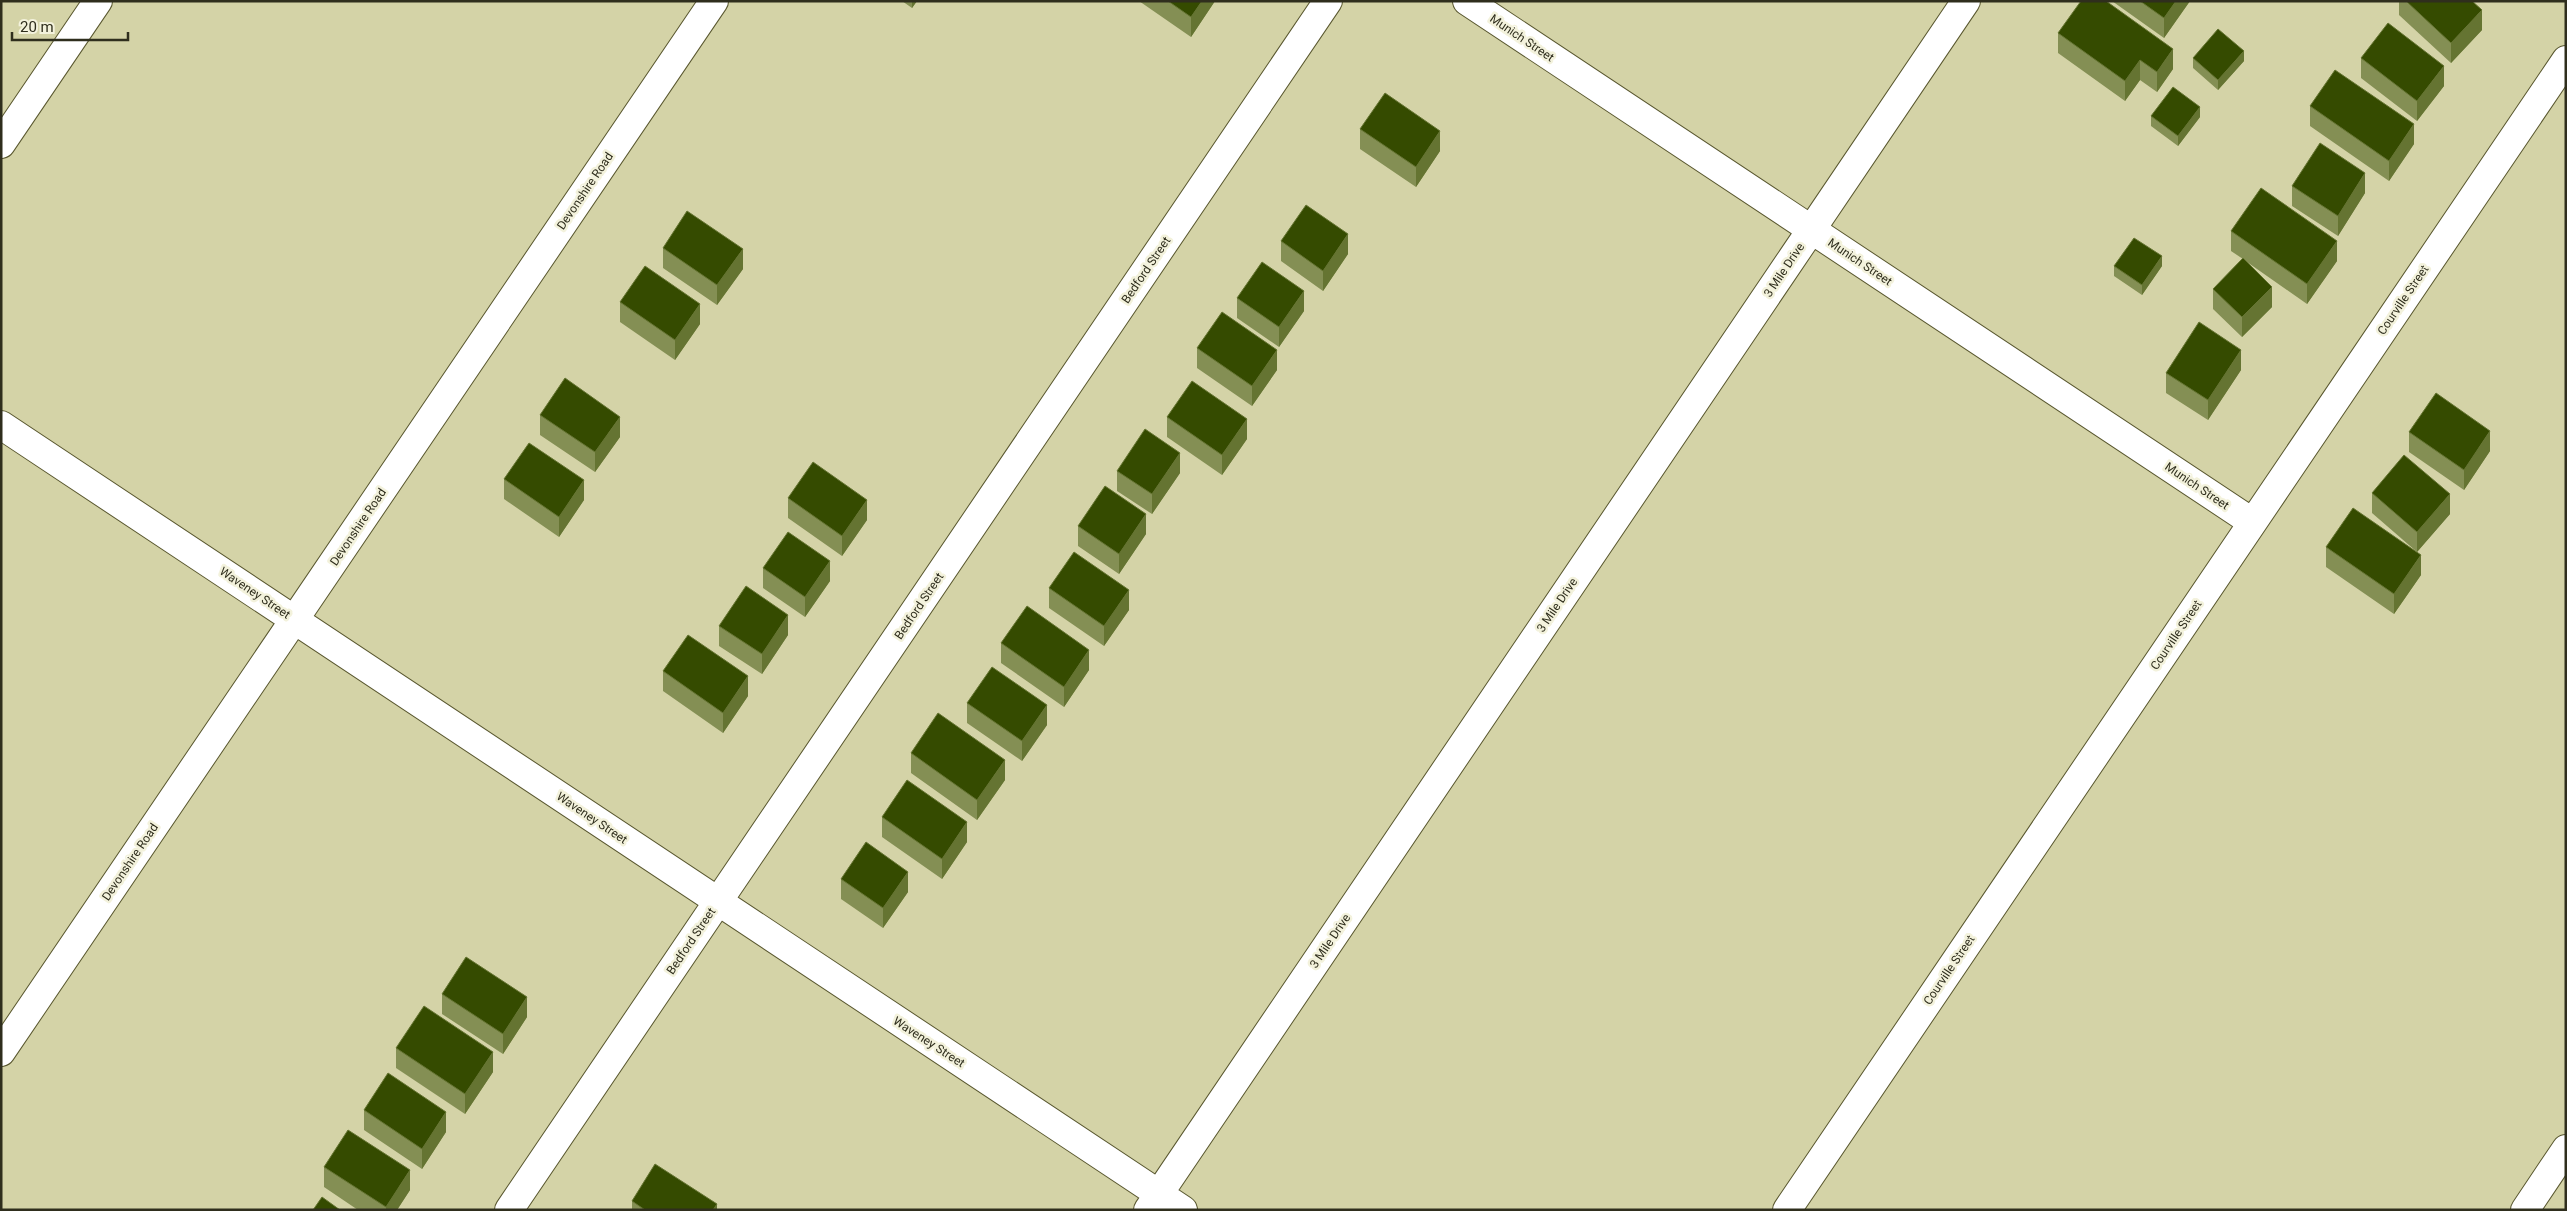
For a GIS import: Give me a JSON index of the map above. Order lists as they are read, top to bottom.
{
  "streets": {
    "street": [
      "Munich Street",
      "Devonshire Road",
      "Bedford Street",
      "3 Mile Drive",
      "Courville Street",
      "Waveney Street"
    ]
  },
  "crossings": [
    ["Munich Street", "3 Mile Drive"],
    ["Munich Street", "Courville Street"],
    ["Devonshire Road", "Waveney Street"],
    ["Bedford Street", "Waveney Street"],
    ["3 Mile Drive", "Waveney Street"]
  ],
  "scale_bar": "20 m"
}
